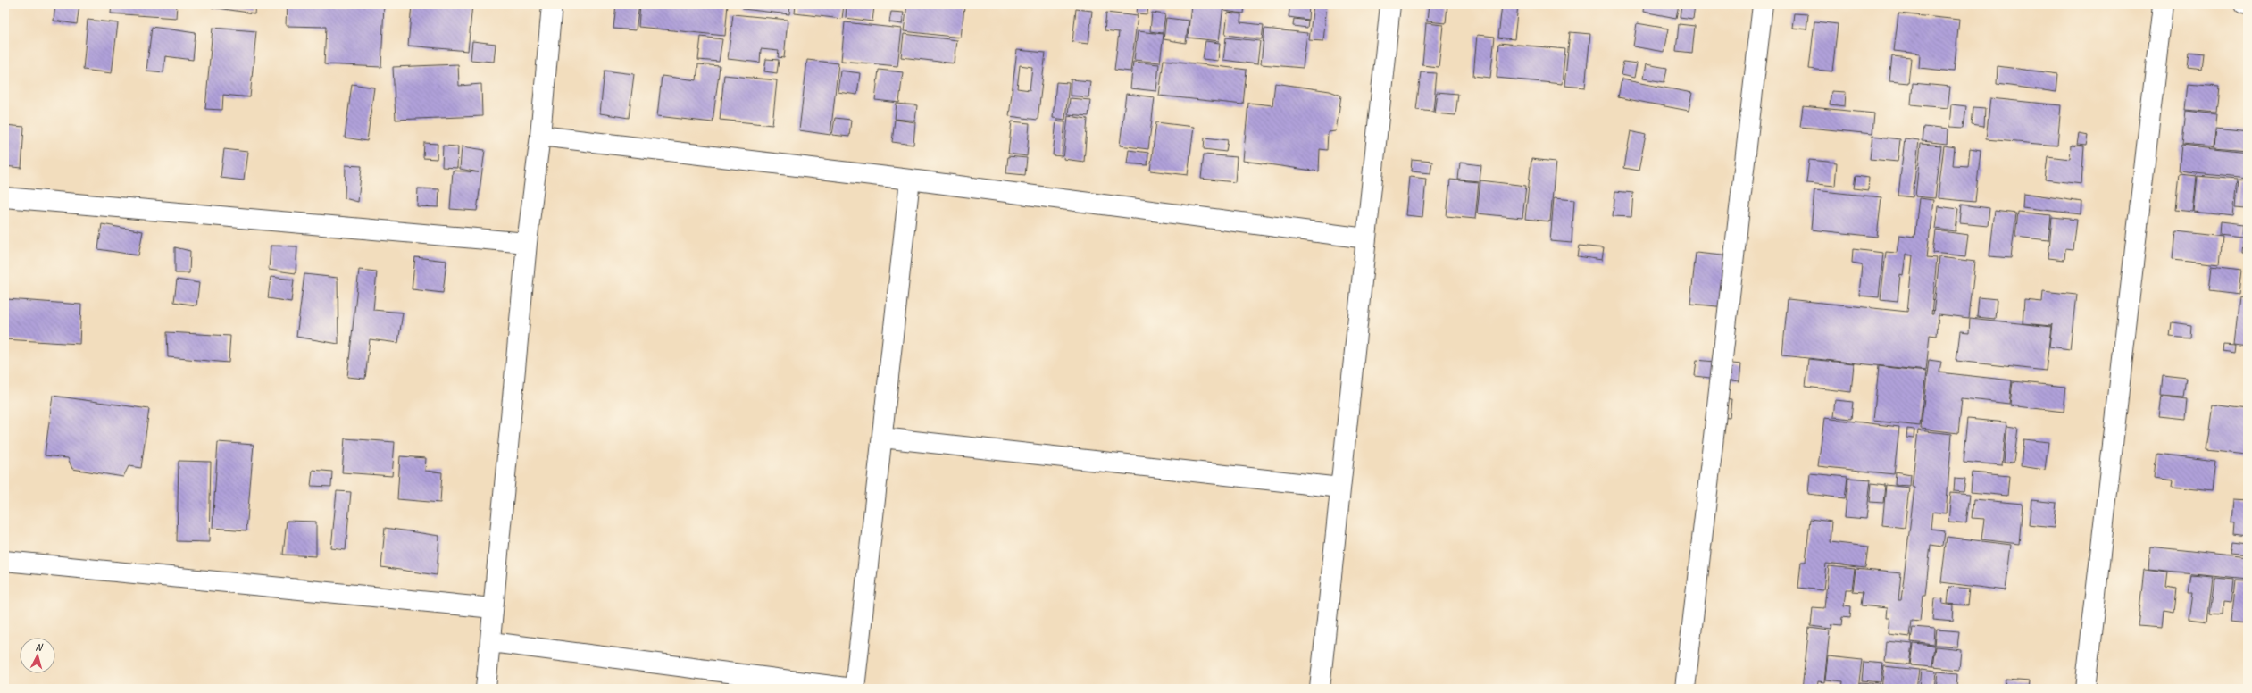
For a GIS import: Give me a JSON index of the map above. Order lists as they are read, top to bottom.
{
  "north": "top"
}
